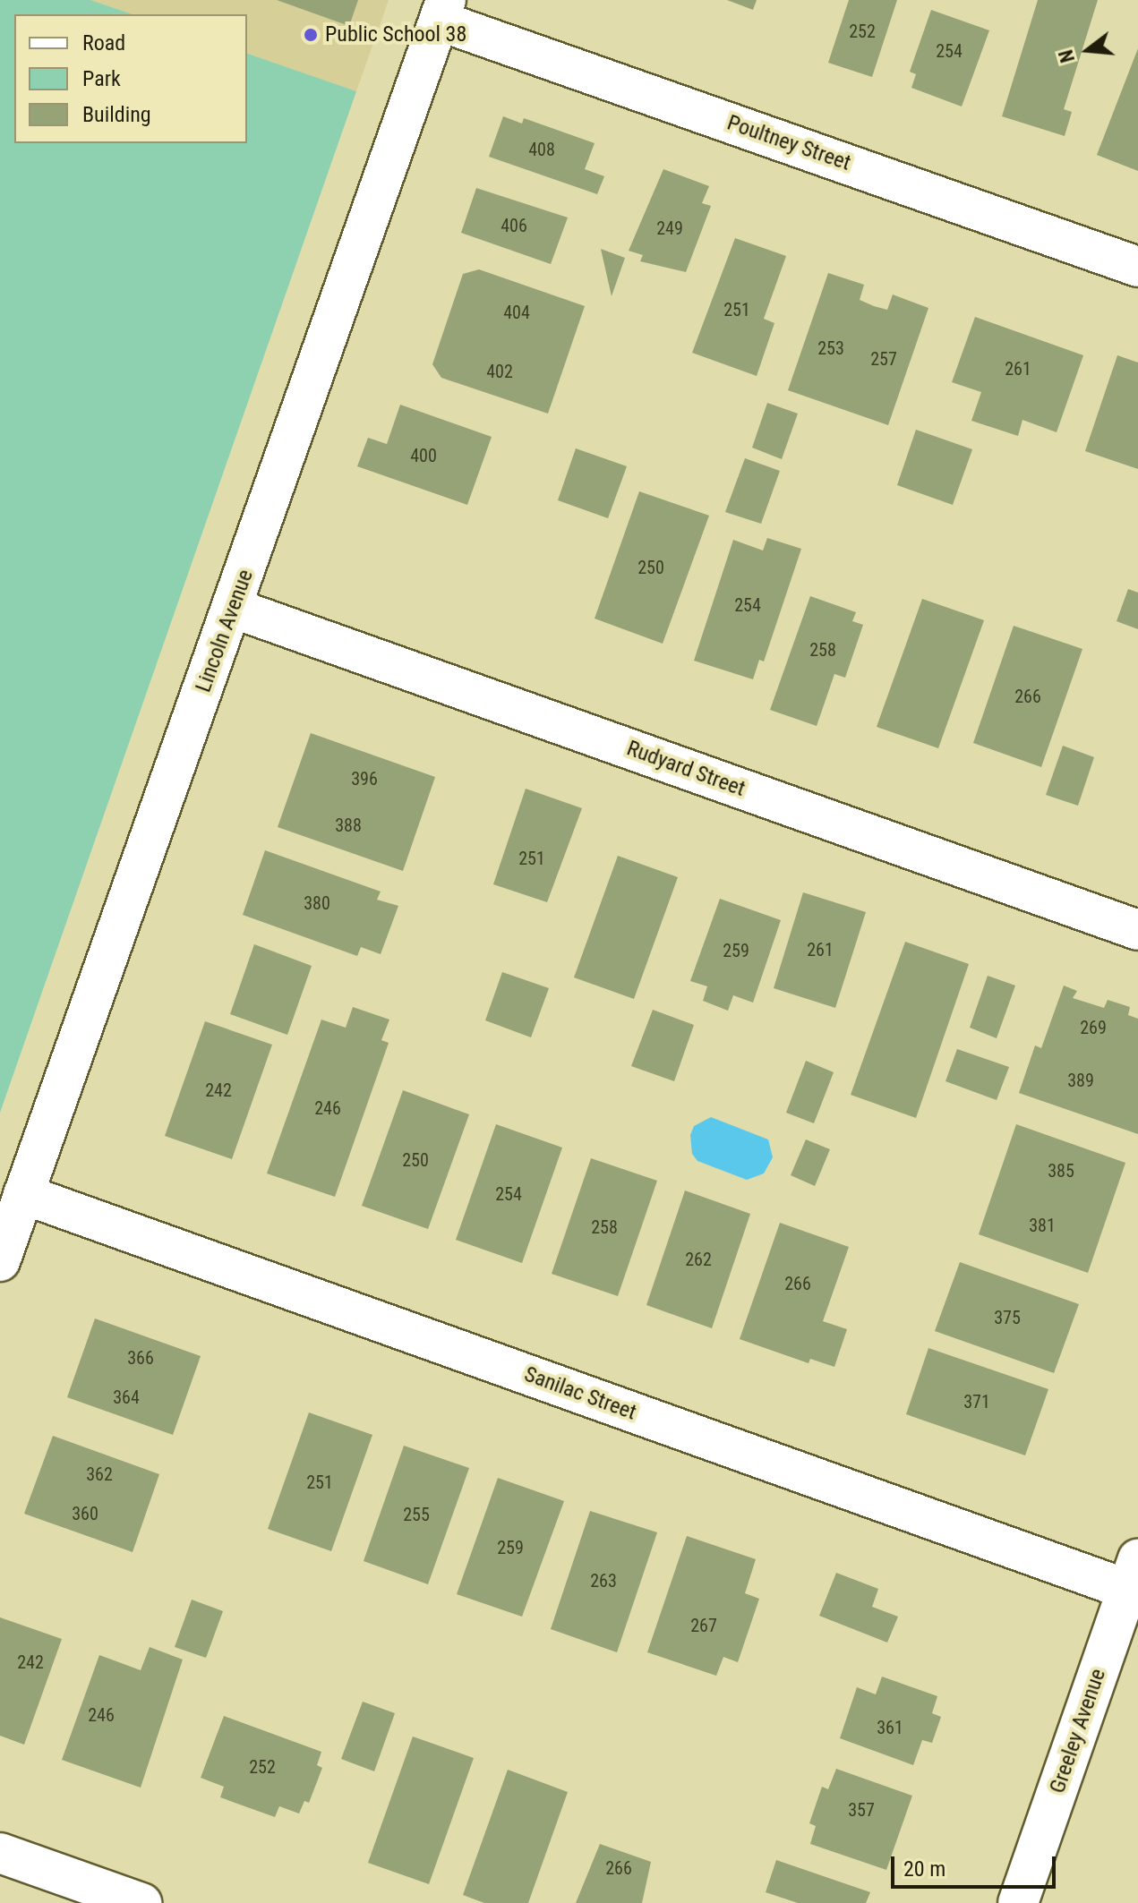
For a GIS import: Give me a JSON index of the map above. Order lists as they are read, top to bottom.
{
  "streets": {
    "street": [
      "Poultney Street",
      "Lincoln Avenue",
      "Rudyard Street",
      "Sanilac Street",
      "Greeley Avenue"
    ]
  },
  "crossings": [
    ["Poultney Street", "Lincoln Avenue"],
    ["Lincoln Avenue", "Rudyard Street"],
    ["Lincoln Avenue", "Sanilac Street"],
    ["Sanilac Street", "Greeley Avenue"]
  ],
  "places": ["Public School 38"],
  "house_numbers": [
    "252",
    "254",
    "408",
    "406",
    "249",
    "251",
    "404",
    "253",
    "257",
    "261",
    "402",
    "400",
    "250",
    "254",
    "258",
    "266",
    "396",
    "388",
    "251",
    "380",
    "261",
    "259",
    "269",
    "389",
    "242",
    "246",
    "250",
    "385",
    "254",
    "381",
    "258",
    "262",
    "266",
    "375",
    "366",
    "364",
    "371",
    "362",
    "251",
    "360",
    "255",
    "259",
    "263",
    "267",
    "242",
    "246",
    "361",
    "252",
    "357",
    "266"
  ],
  "legend": ["Road", "Park", "Building"],
  "scale_bar": "20 m",
  "north": "left"
}
